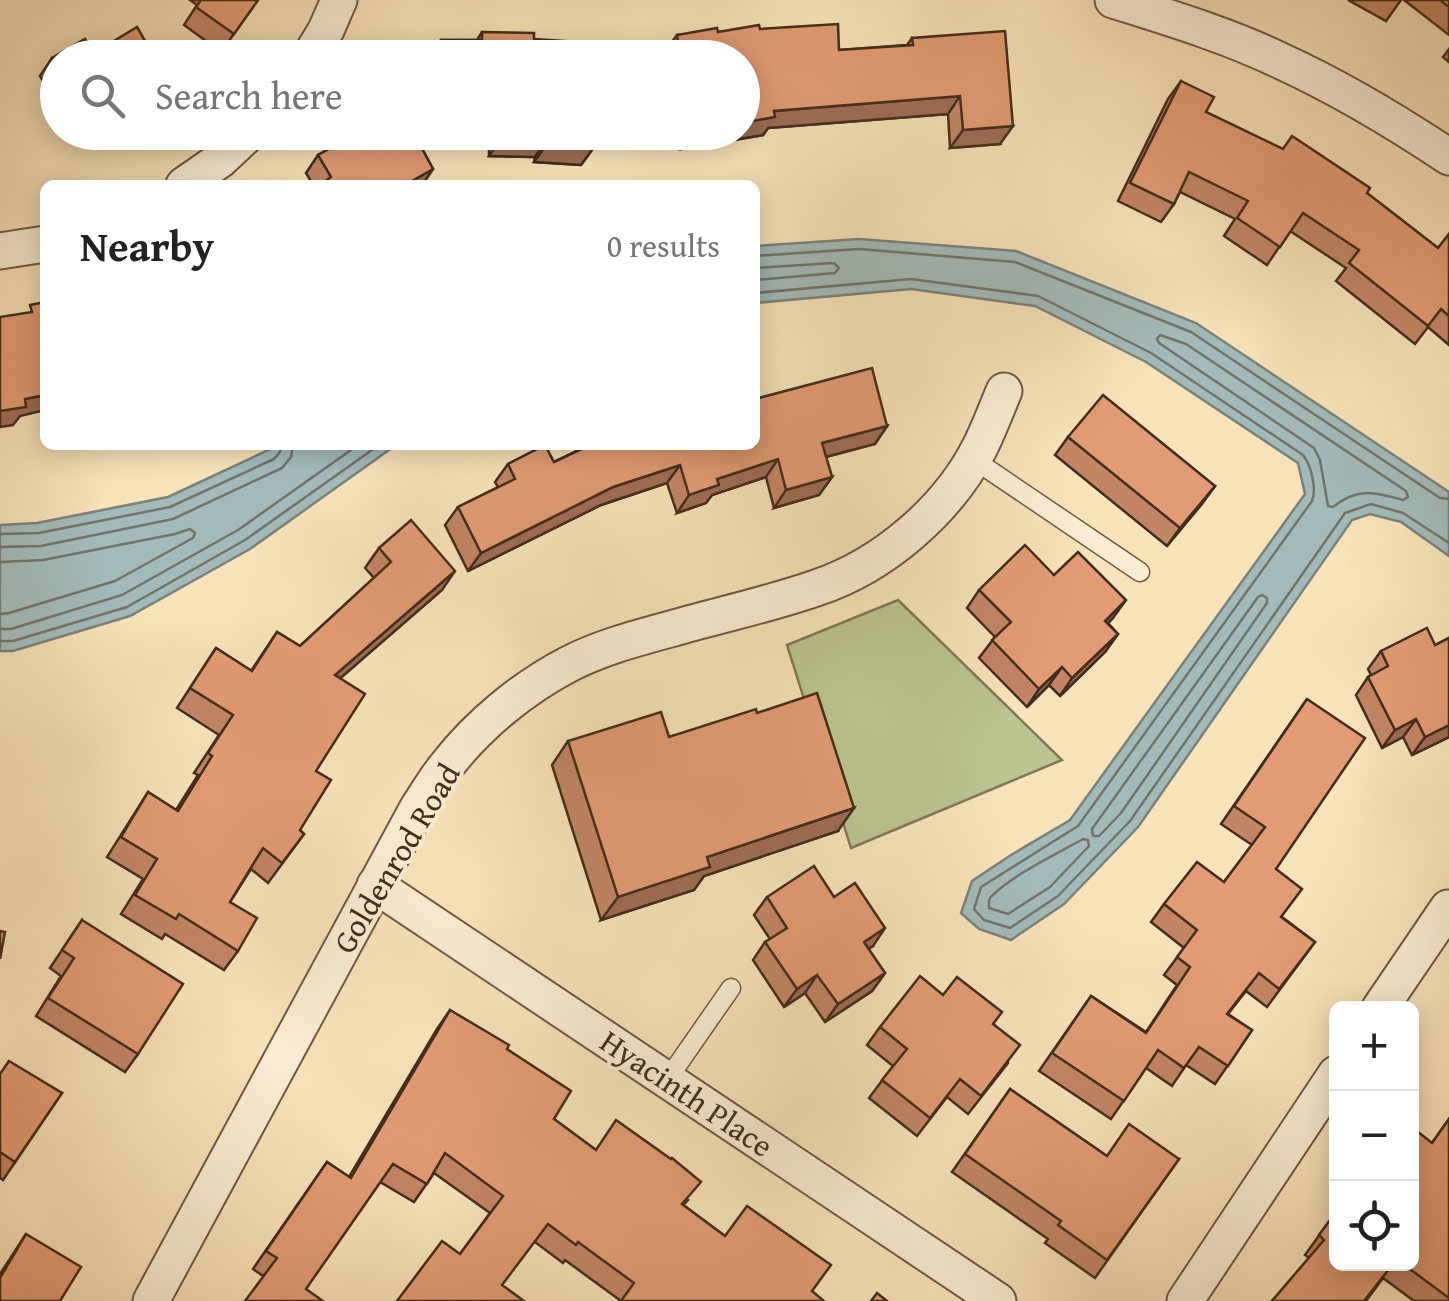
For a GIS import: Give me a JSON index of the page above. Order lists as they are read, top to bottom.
{
  "streets": {
    "street": ["Goldenrod Road", "Hyacinth Place"]
  },
  "crossings": [
    ["Goldenrod Road", "Hyacinth Place"]
  ],
  "page": {
    "search": "Search here",
    "heading": ["Nearby", "0 results"],
    "map_buttons": ["+", "−"]
  }
}
